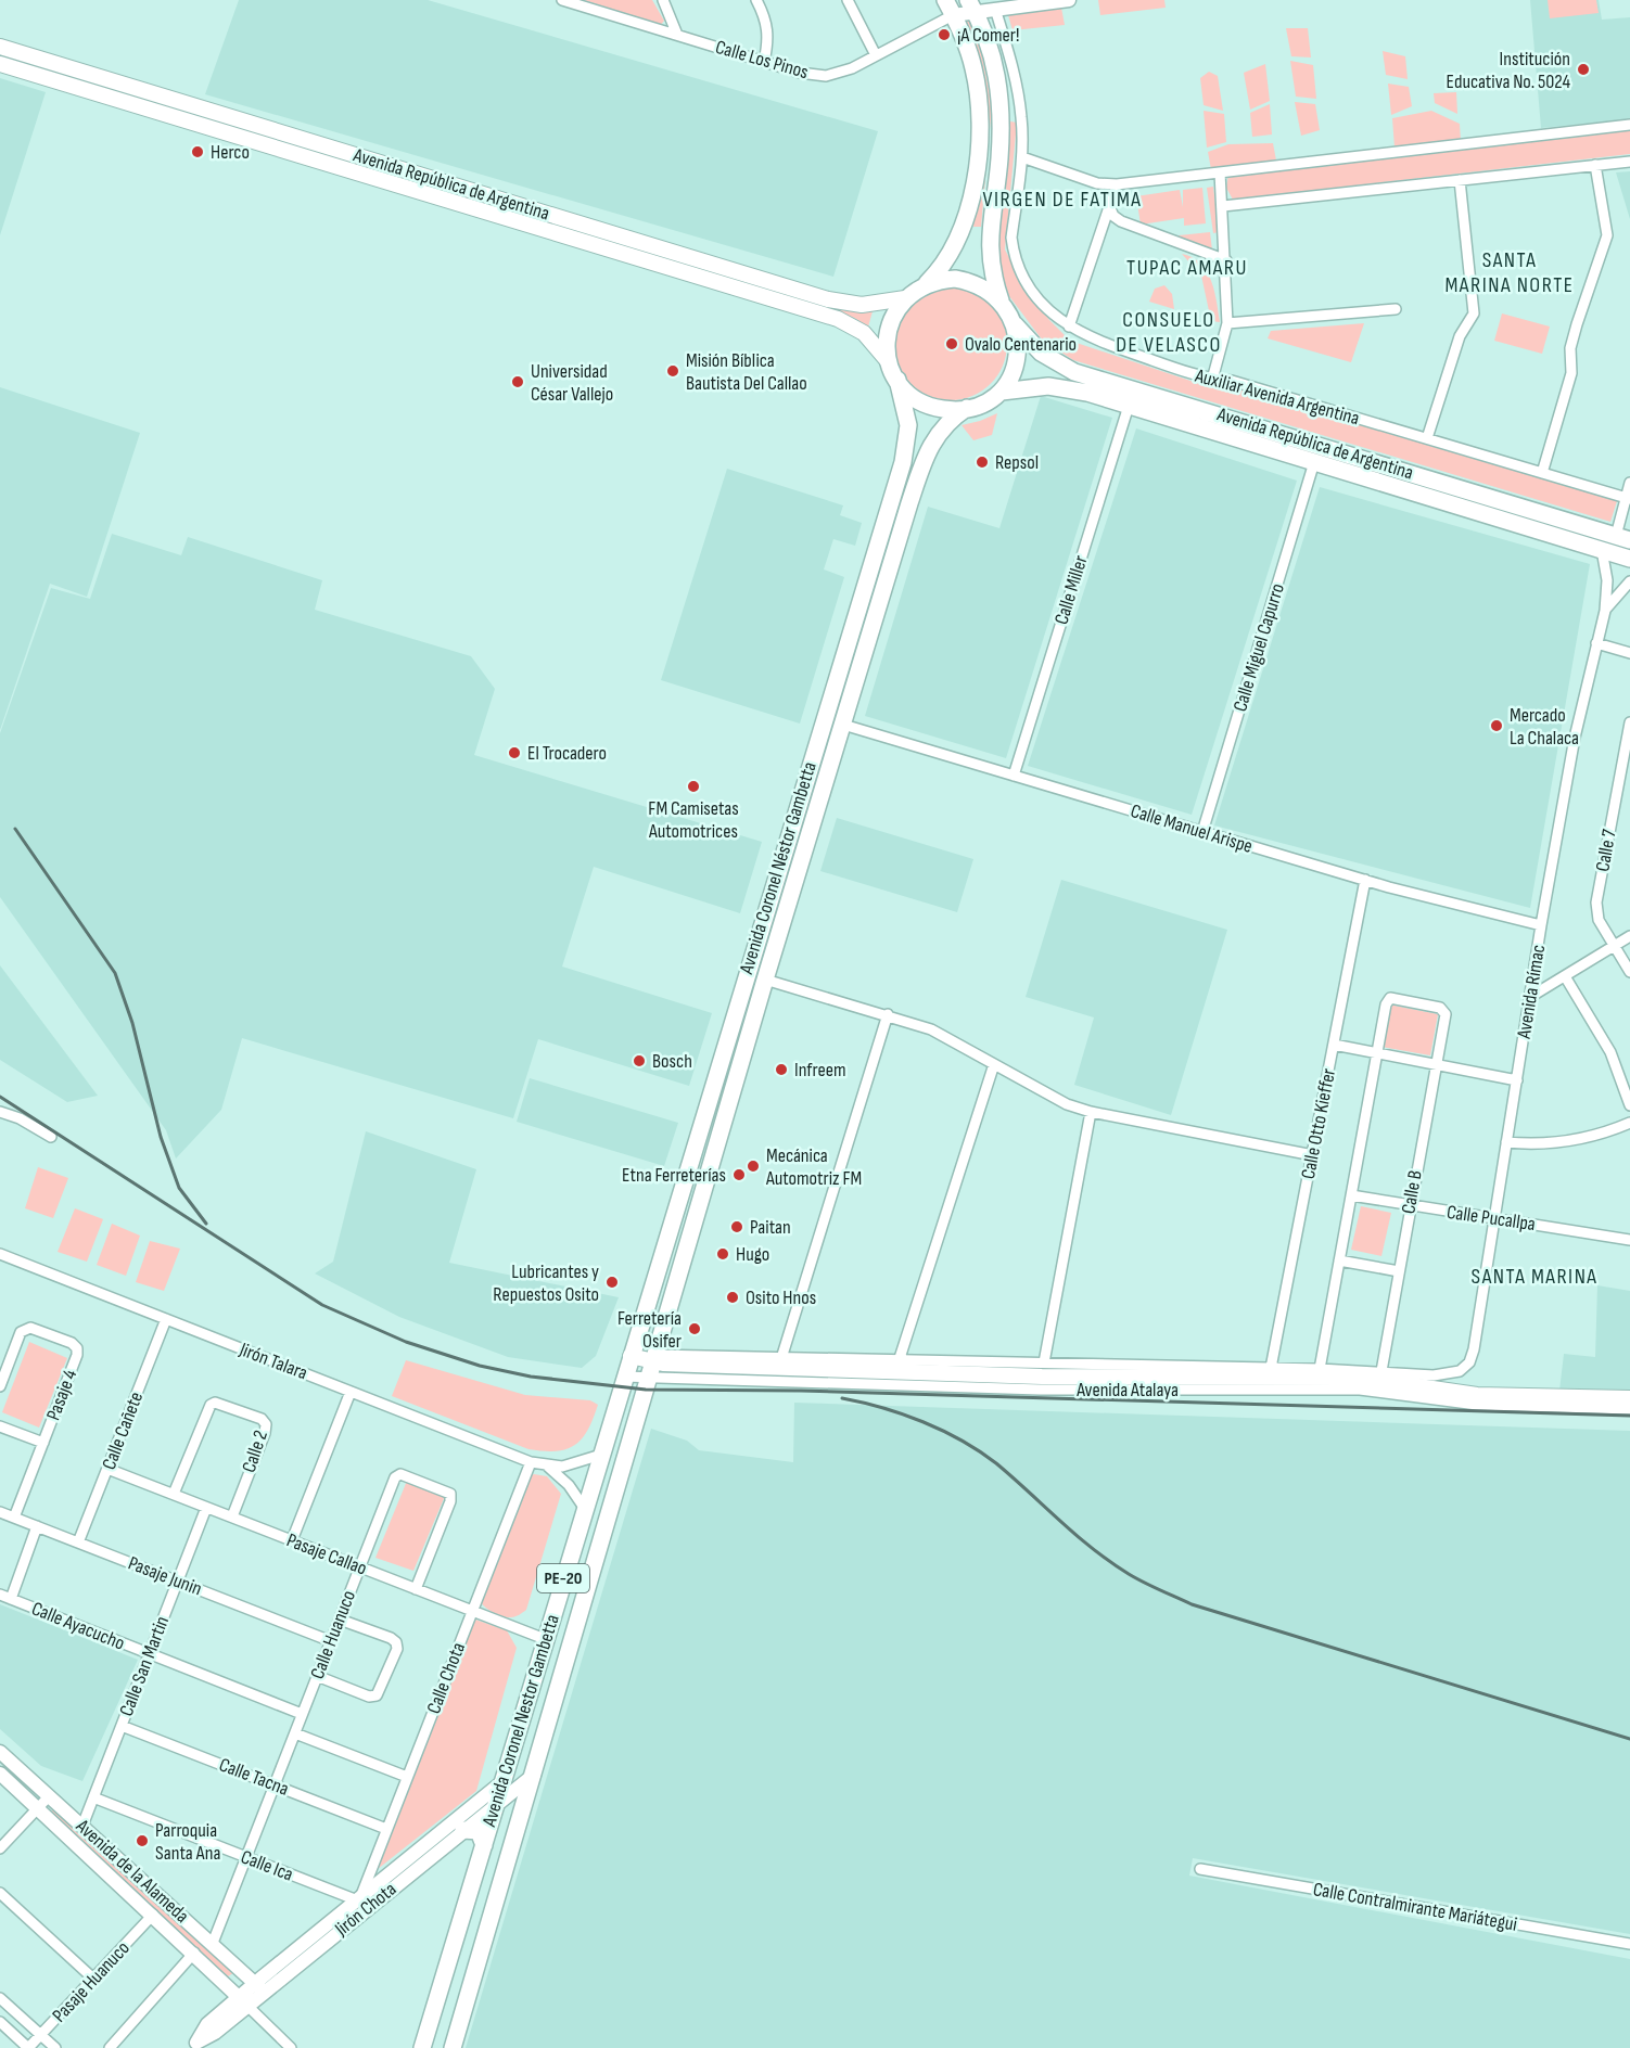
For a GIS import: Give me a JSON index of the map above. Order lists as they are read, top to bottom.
{
  "streets": {
    "main road": [
      "Avenida República de Argentina",
      "Avenida Coronel Néstor Gambetta",
      "Avenida Atalaya",
      "PE-20",
      "Avenida Coronel Nestor Gambetta"
    ],
    "street": [
      "Calle Los Pinos",
      "Auxiliar Avenida Argentina",
      "Calle Miller",
      "Calle Miguel Capurro",
      "Calle Manuel Arispe",
      "Calle 7",
      "Avenida Rímac",
      "Calle Otto Kieffer",
      "Calle B",
      "Calle Pucallpa",
      "Jirón Talara",
      "Pasaje 4",
      "Calle Cañete",
      "Calle 2",
      "Pasaje Callao",
      "Pasaje Junin",
      "Calle Ayacucho",
      "Calle Huanuco",
      "Calle San Martin",
      "Calle Chota",
      "Calle Tacna",
      "Calle Ica",
      "Avenida de la Alameda",
      "Calle Contralmirante Mariátegui",
      "Jirón Chota",
      "Pasaje Huanuco"
    ]
  },
  "crossings": [
    ["Avenida República de Argentina", "Calle Miller"],
    ["Avenida República de Argentina", "Calle Miguel Capurro"],
    ["Avenida República de Argentina", "Avenida Coronel Néstor Gambetta"],
    ["Avenida República de Argentina", "Avenida Rímac"],
    ["Calle Miller", "Calle Manuel Arispe"],
    ["Calle Miguel Capurro", "Calle Manuel Arispe"],
    ["Calle Manuel Arispe", "Avenida Coronel Néstor Gambetta"],
    ["Calle Manuel Arispe", "Avenida Rímac"],
    ["Calle Manuel Arispe", "Calle Otto Kieffer"],
    ["Avenida Coronel Néstor Gambetta", "Avenida Atalaya"],
    ["Avenida Coronel Néstor Gambetta", "Avenida Coronel Nestor Gambetta"],
    ["Avenida Rímac", "Calle Pucallpa"],
    ["Avenida Rímac", "Avenida Atalaya"],
    ["Calle Otto Kieffer", "Avenida Atalaya"],
    ["Calle B", "Calle Pucallpa"],
    ["Calle B", "Avenida Atalaya"],
    ["Jirón Talara", "Calle Cañete"],
    ["Jirón Talara", "Calle Chota"],
    ["Jirón Talara", "Avenida Coronel Nestor Gambetta"],
    ["Avenida Atalaya", "Avenida Coronel Nestor Gambetta"],
    ["Pasaje 4", "Pasaje Junin"],
    ["Calle Cañete", "Pasaje Callao"],
    ["Calle Cañete", "Pasaje Junin"],
    ["Calle 2", "Pasaje Callao"],
    ["Pasaje Callao", "Calle Huanuco"],
    ["Pasaje Callao", "Calle San Martin"],
    ["Pasaje Callao", "Calle Chota"],
    ["Pasaje Callao", "Avenida Coronel Nestor Gambetta"],
    ["Pasaje Junin", "Calle Huanuco"],
    ["Pasaje Junin", "Calle San Martin"],
    ["Calle Ayacucho", "Calle Huanuco"],
    ["Calle Ayacucho", "Calle San Martin"],
    ["Calle Huanuco", "Calle Tacna"],
    ["Calle Huanuco", "Calle Ica"],
    ["Calle Huanuco", "Avenida de la Alameda"],
    ["Calle San Martin", "Calle Tacna"],
    ["Calle San Martin", "Calle Ica"],
    ["Calle San Martin", "Avenida de la Alameda"],
    ["Calle Chota", "Calle Tacna"],
    ["Calle Chota", "Calle Ica"],
    ["Calle Chota", "Jirón Chota"],
    ["Avenida Coronel Nestor Gambetta", "Jirón Chota"],
    ["Calle Ica", "Jirón Chota"],
    ["Avenida de la Alameda", "Jirón Chota"],
    ["Avenida de la Alameda", "Pasaje Huanuco"]
  ],
  "districts": [
    "VIRGEN DE FATIMA",
    "SANTA MARINA NORTE",
    "TUPAC AMARU",
    "CONSUELO DE VELASCO",
    "SANTA MARINA"
  ],
  "places": [
    "¡A Comer!",
    "Institución Educativa No. 5024",
    "Herco",
    "Ovalo Centenario",
    "Misión Bíblica Bautista Del Callao",
    "Universidad César Vallejo",
    "Repsol",
    "Mercado La Chalaca",
    "El Trocadero",
    "FM Camisetas Automotrices",
    "Bosch",
    "Infreem",
    "Mecánica Automotriz FM",
    "Etna Ferreterías",
    "Paitan",
    "Hugo",
    "Lubricantes y Repuestos Osito",
    "Osito Hnos",
    "Ferretería Osifer",
    "Parroquia Santa Ana"
  ]
}
